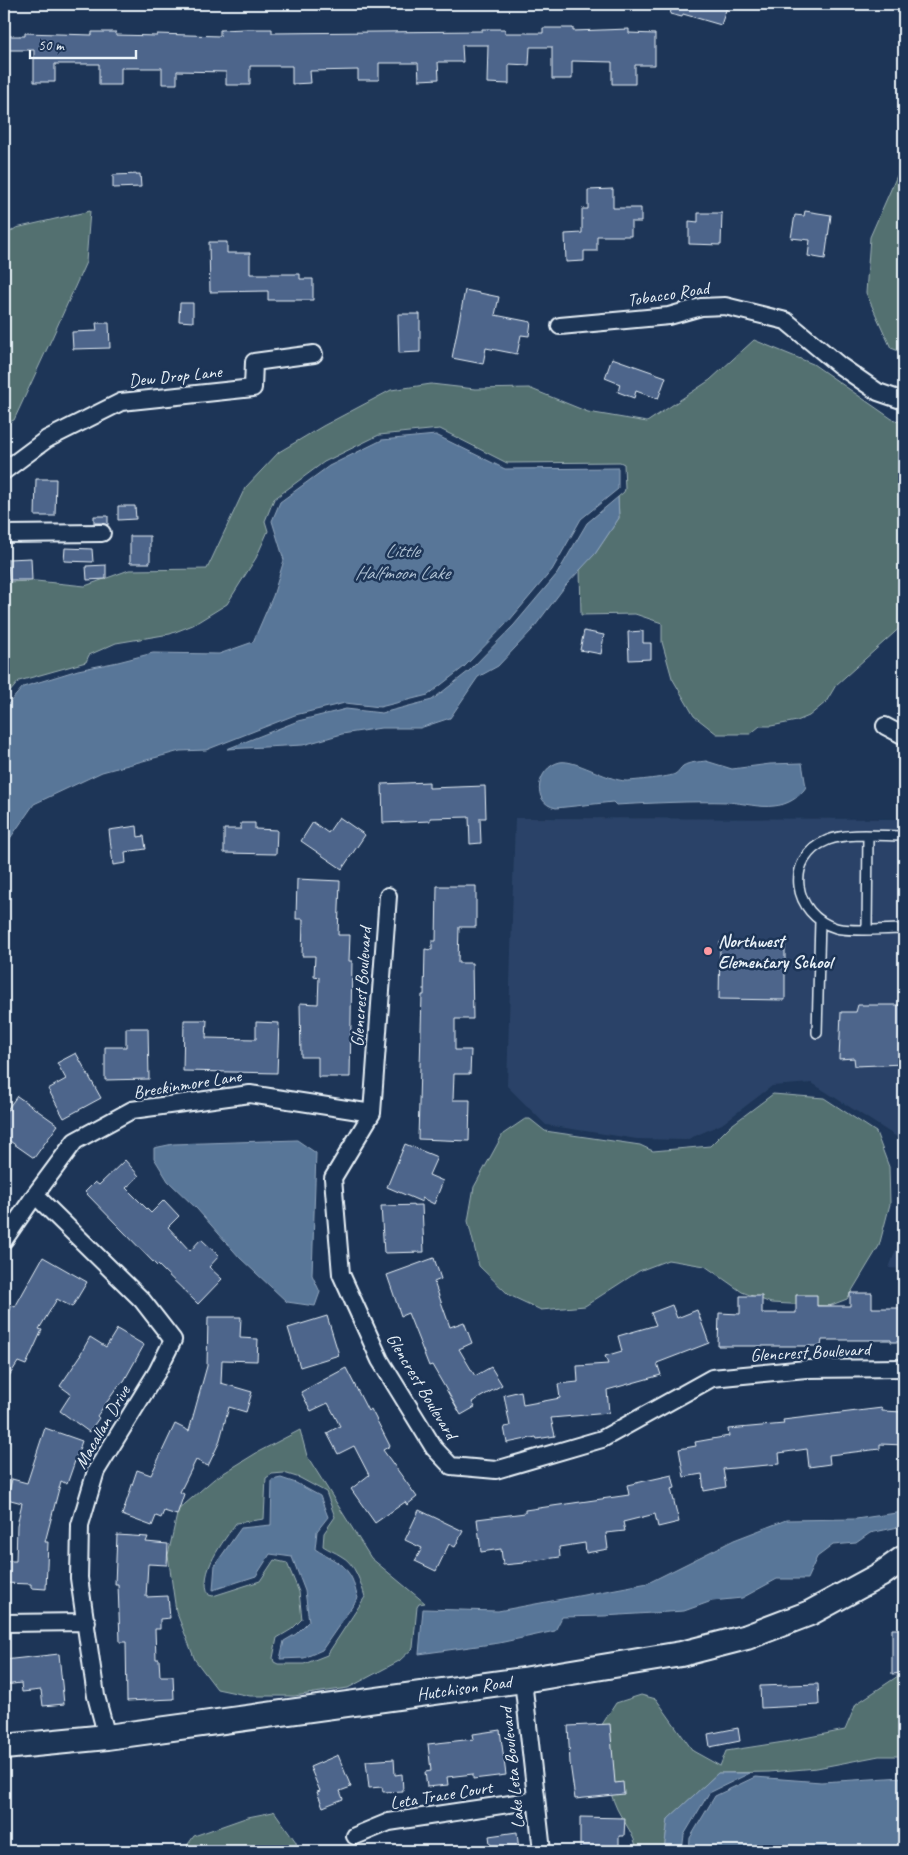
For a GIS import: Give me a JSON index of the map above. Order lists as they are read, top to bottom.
{
  "streets": {
    "street": [
      "Tobacco Road",
      "Dew Drop Lane",
      "Glencrest Boulevard",
      "Breckinmore Lane",
      "Macallan Drive",
      "Hutchison Road",
      "Lake Leta Boulevard",
      "Leta Trace Court"
    ]
  },
  "crossings": [
    ["Glencrest Boulevard", "Breckinmore Lane"],
    ["Breckinmore Lane", "Macallan Drive"],
    ["Macallan Drive", "Hutchison Road"],
    ["Hutchison Road", "Lake Leta Boulevard"],
    ["Lake Leta Boulevard", "Leta Trace Court"]
  ],
  "water": ["Little Halfmoon Lake"],
  "places": ["Northwest Elementary School"],
  "scale_bar": "50 m"
}
